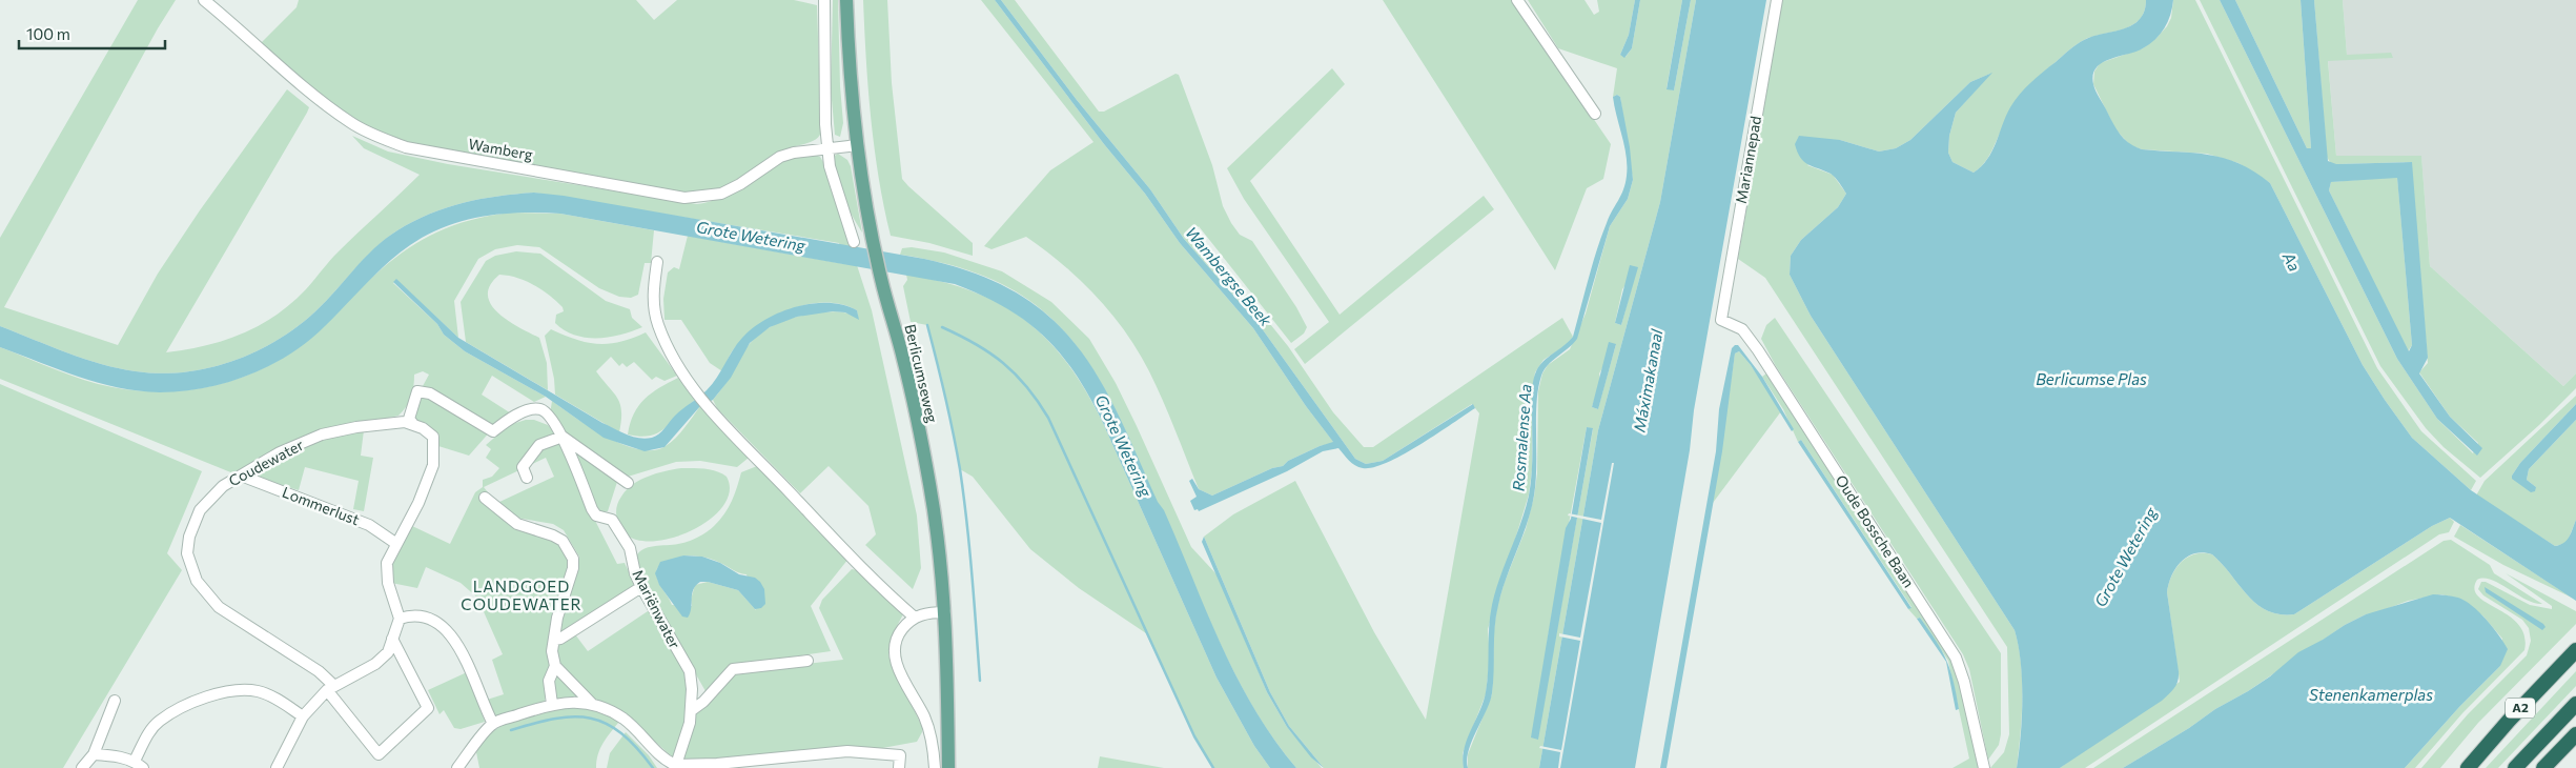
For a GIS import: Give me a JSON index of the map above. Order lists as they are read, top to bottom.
{
  "streets": {
    "highway": ["A2"],
    "main road": ["Berlicumseweg"],
    "street": [
      "Wamberg",
      "Mariannepad",
      "Coudewater",
      "Lommerlust",
      "Oude Bossche Baan",
      "Mariënwater"
    ]
  },
  "crossings": [
    ["Wamberg", "Berlicumseweg"],
    ["Mariannepad", "Oude Bossche Baan"],
    ["Coudewater", "Lommerlust"],
    ["Coudewater", "Mariënwater"]
  ],
  "districts": ["LANDGOED COUDEWATER"],
  "water": [
    "Grote Wetering",
    "Aa",
    "Wambergse Beek",
    "Berlicumse Plas",
    "Máximakanaal",
    "Rosmalense Aa",
    "Stenenkamerplas"
  ],
  "scale_bar": "100 m"
}
